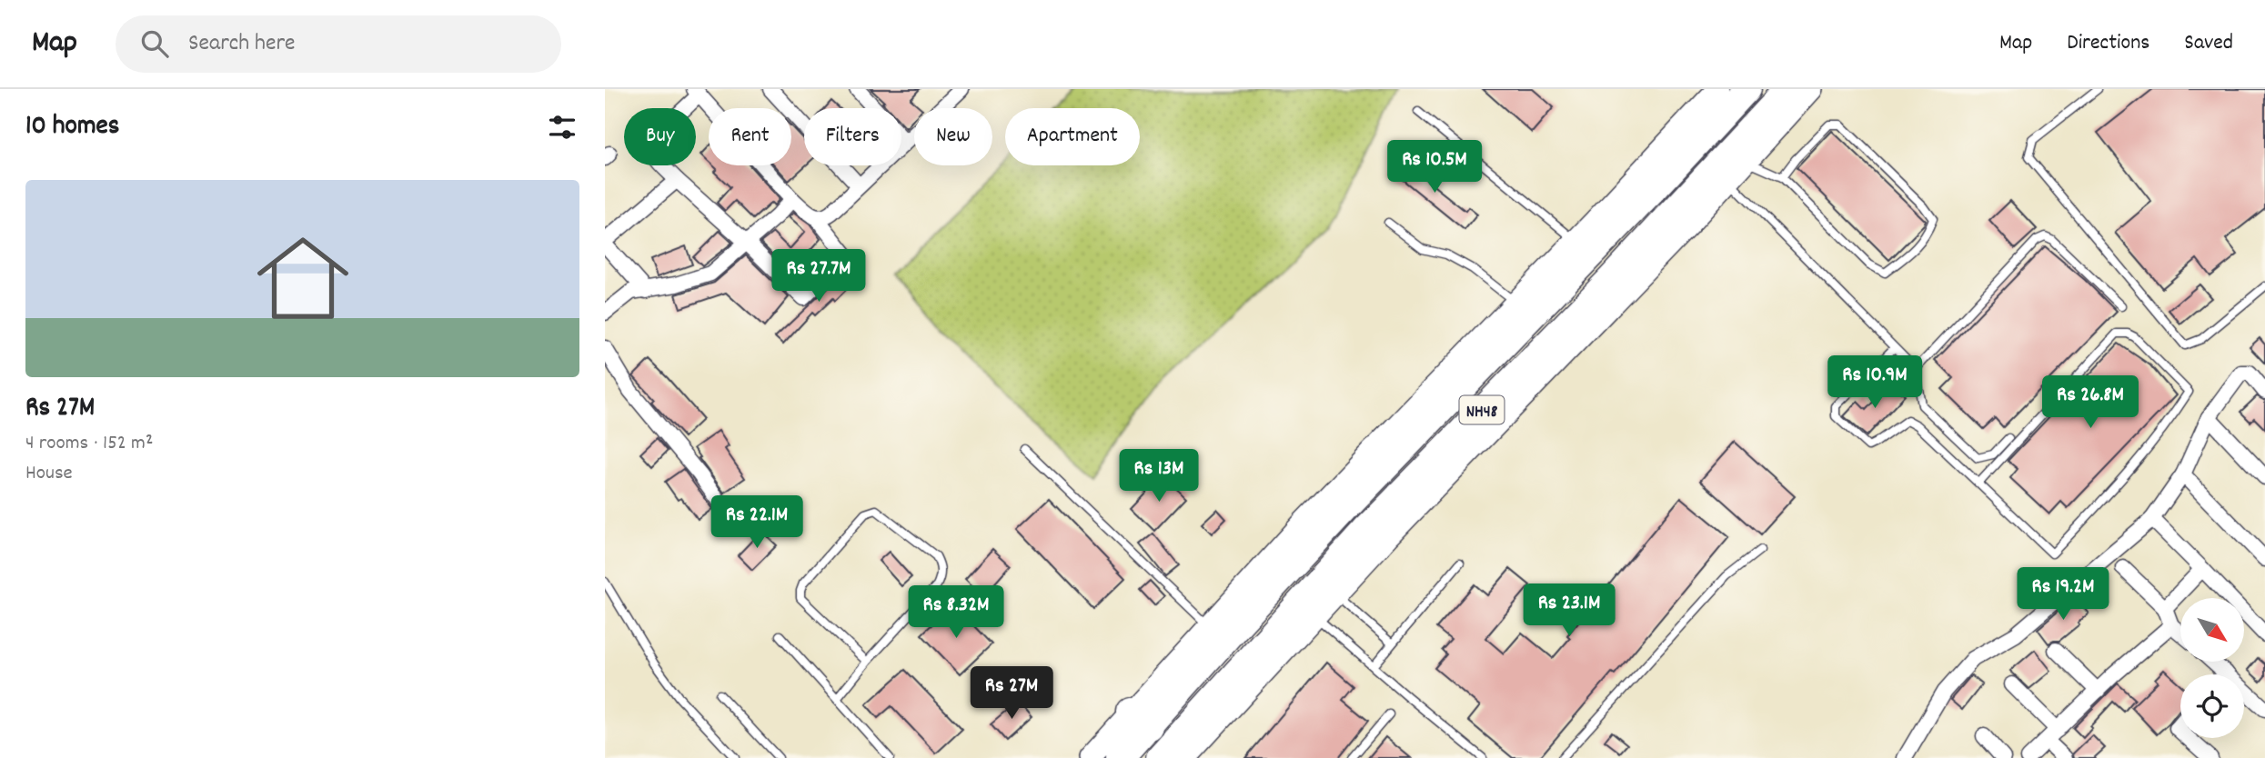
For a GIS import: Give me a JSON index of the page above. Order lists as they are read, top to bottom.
{
  "streets": {
    "highway": ["NH48"]
  },
  "north": "bottom right",
  "page": {
    "header": "Map",
    "search": "Search here",
    "nav": ["Map", "Directions", "Saved"],
    "heading": "10 homes",
    "chip": [
      "Buy",
      "Rent",
      "Filters",
      "New",
      "Apartment"
    ],
    "price": [
      "Rs 10.5M",
      "Rs 27.7M",
      "Rs 10.9M",
      "Rs 26.8M",
      "Rs 13M",
      "Rs 22.1M",
      "Rs 19.2M",
      "Rs 23.1M",
      "Rs 8.32M",
      "Rs 27M"
    ],
    "list": [
      {
        "name": "Rs 27M",
        "note": "4 rooms · 152 m² · House"
      }
    ]
  }
}
